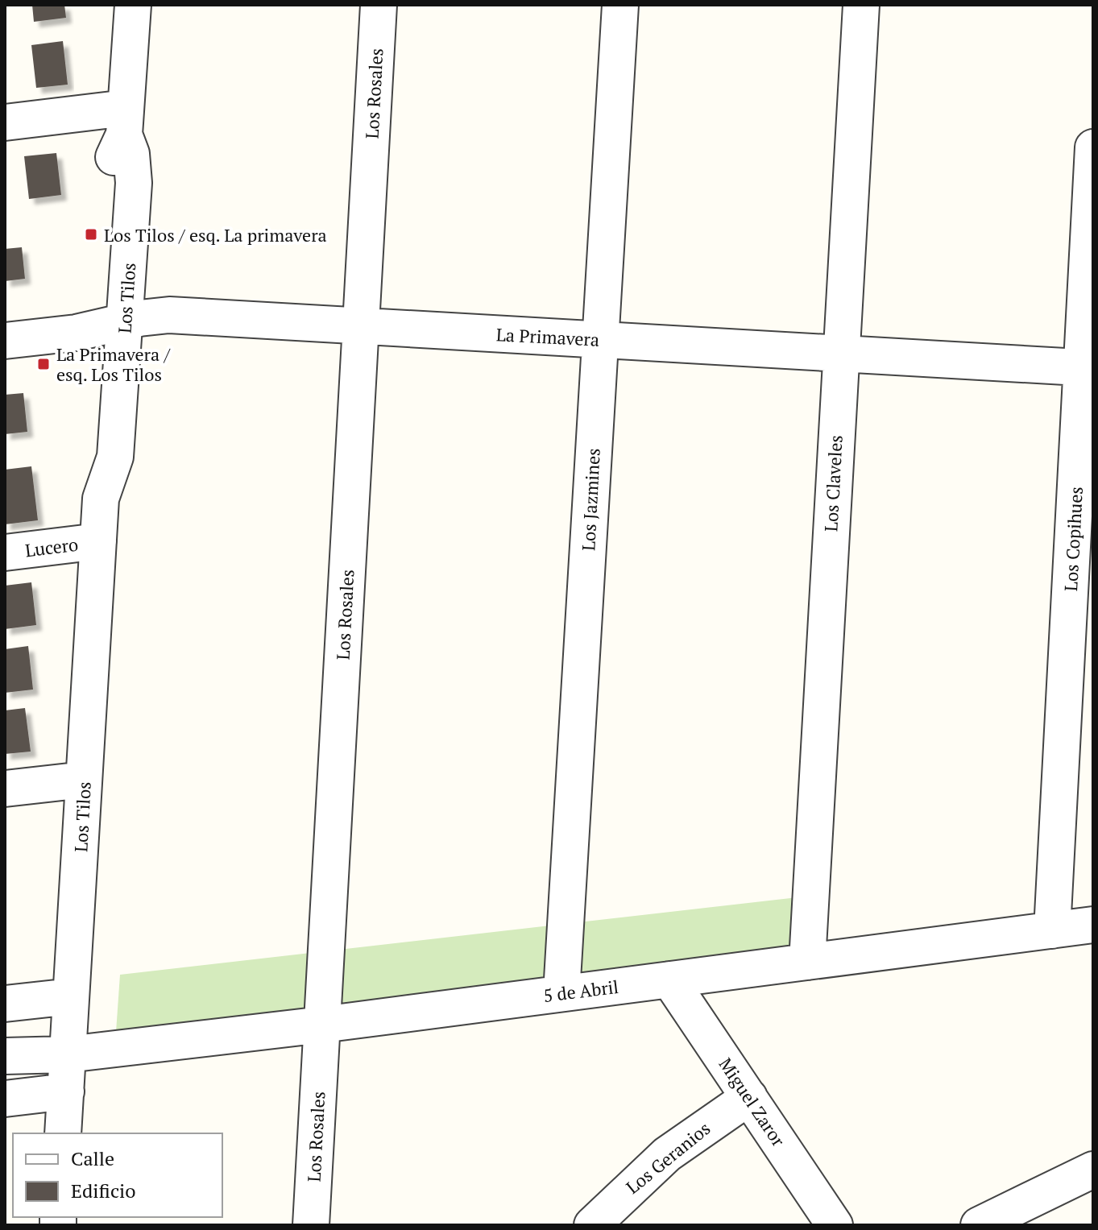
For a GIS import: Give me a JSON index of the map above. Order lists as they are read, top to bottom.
{
  "streets": {
    "street": [
      "Los Rosales",
      "Los Tilos",
      "La Primavera",
      "Los Claveles",
      "Los Jazmines",
      "Los Copihues",
      "Lucero",
      "5 de Abril",
      "Miguel Zaror",
      "Los Geranios"
    ]
  },
  "crossings": [
    ["Los Rosales", "La Primavera"],
    ["Los Rosales", "5 de Abril"],
    ["Los Tilos", "La Primavera"],
    ["Los Tilos", "Lucero"],
    ["Los Tilos", "5 de Abril"],
    ["La Primavera", "Los Claveles"],
    ["La Primavera", "Los Jazmines"],
    ["La Primavera", "Los Copihues"],
    ["Los Claveles", "5 de Abril"],
    ["Los Jazmines", "5 de Abril"],
    ["Los Copihues", "5 de Abril"],
    ["5 de Abril", "Miguel Zaror"],
    ["Miguel Zaror", "Los Geranios"]
  ],
  "places": {
    "transit": ["Los Tilos / esq. La primavera", "La Primavera / esq. Los Tilos"]
  },
  "legend": ["Calle", "Edificio"]
}
